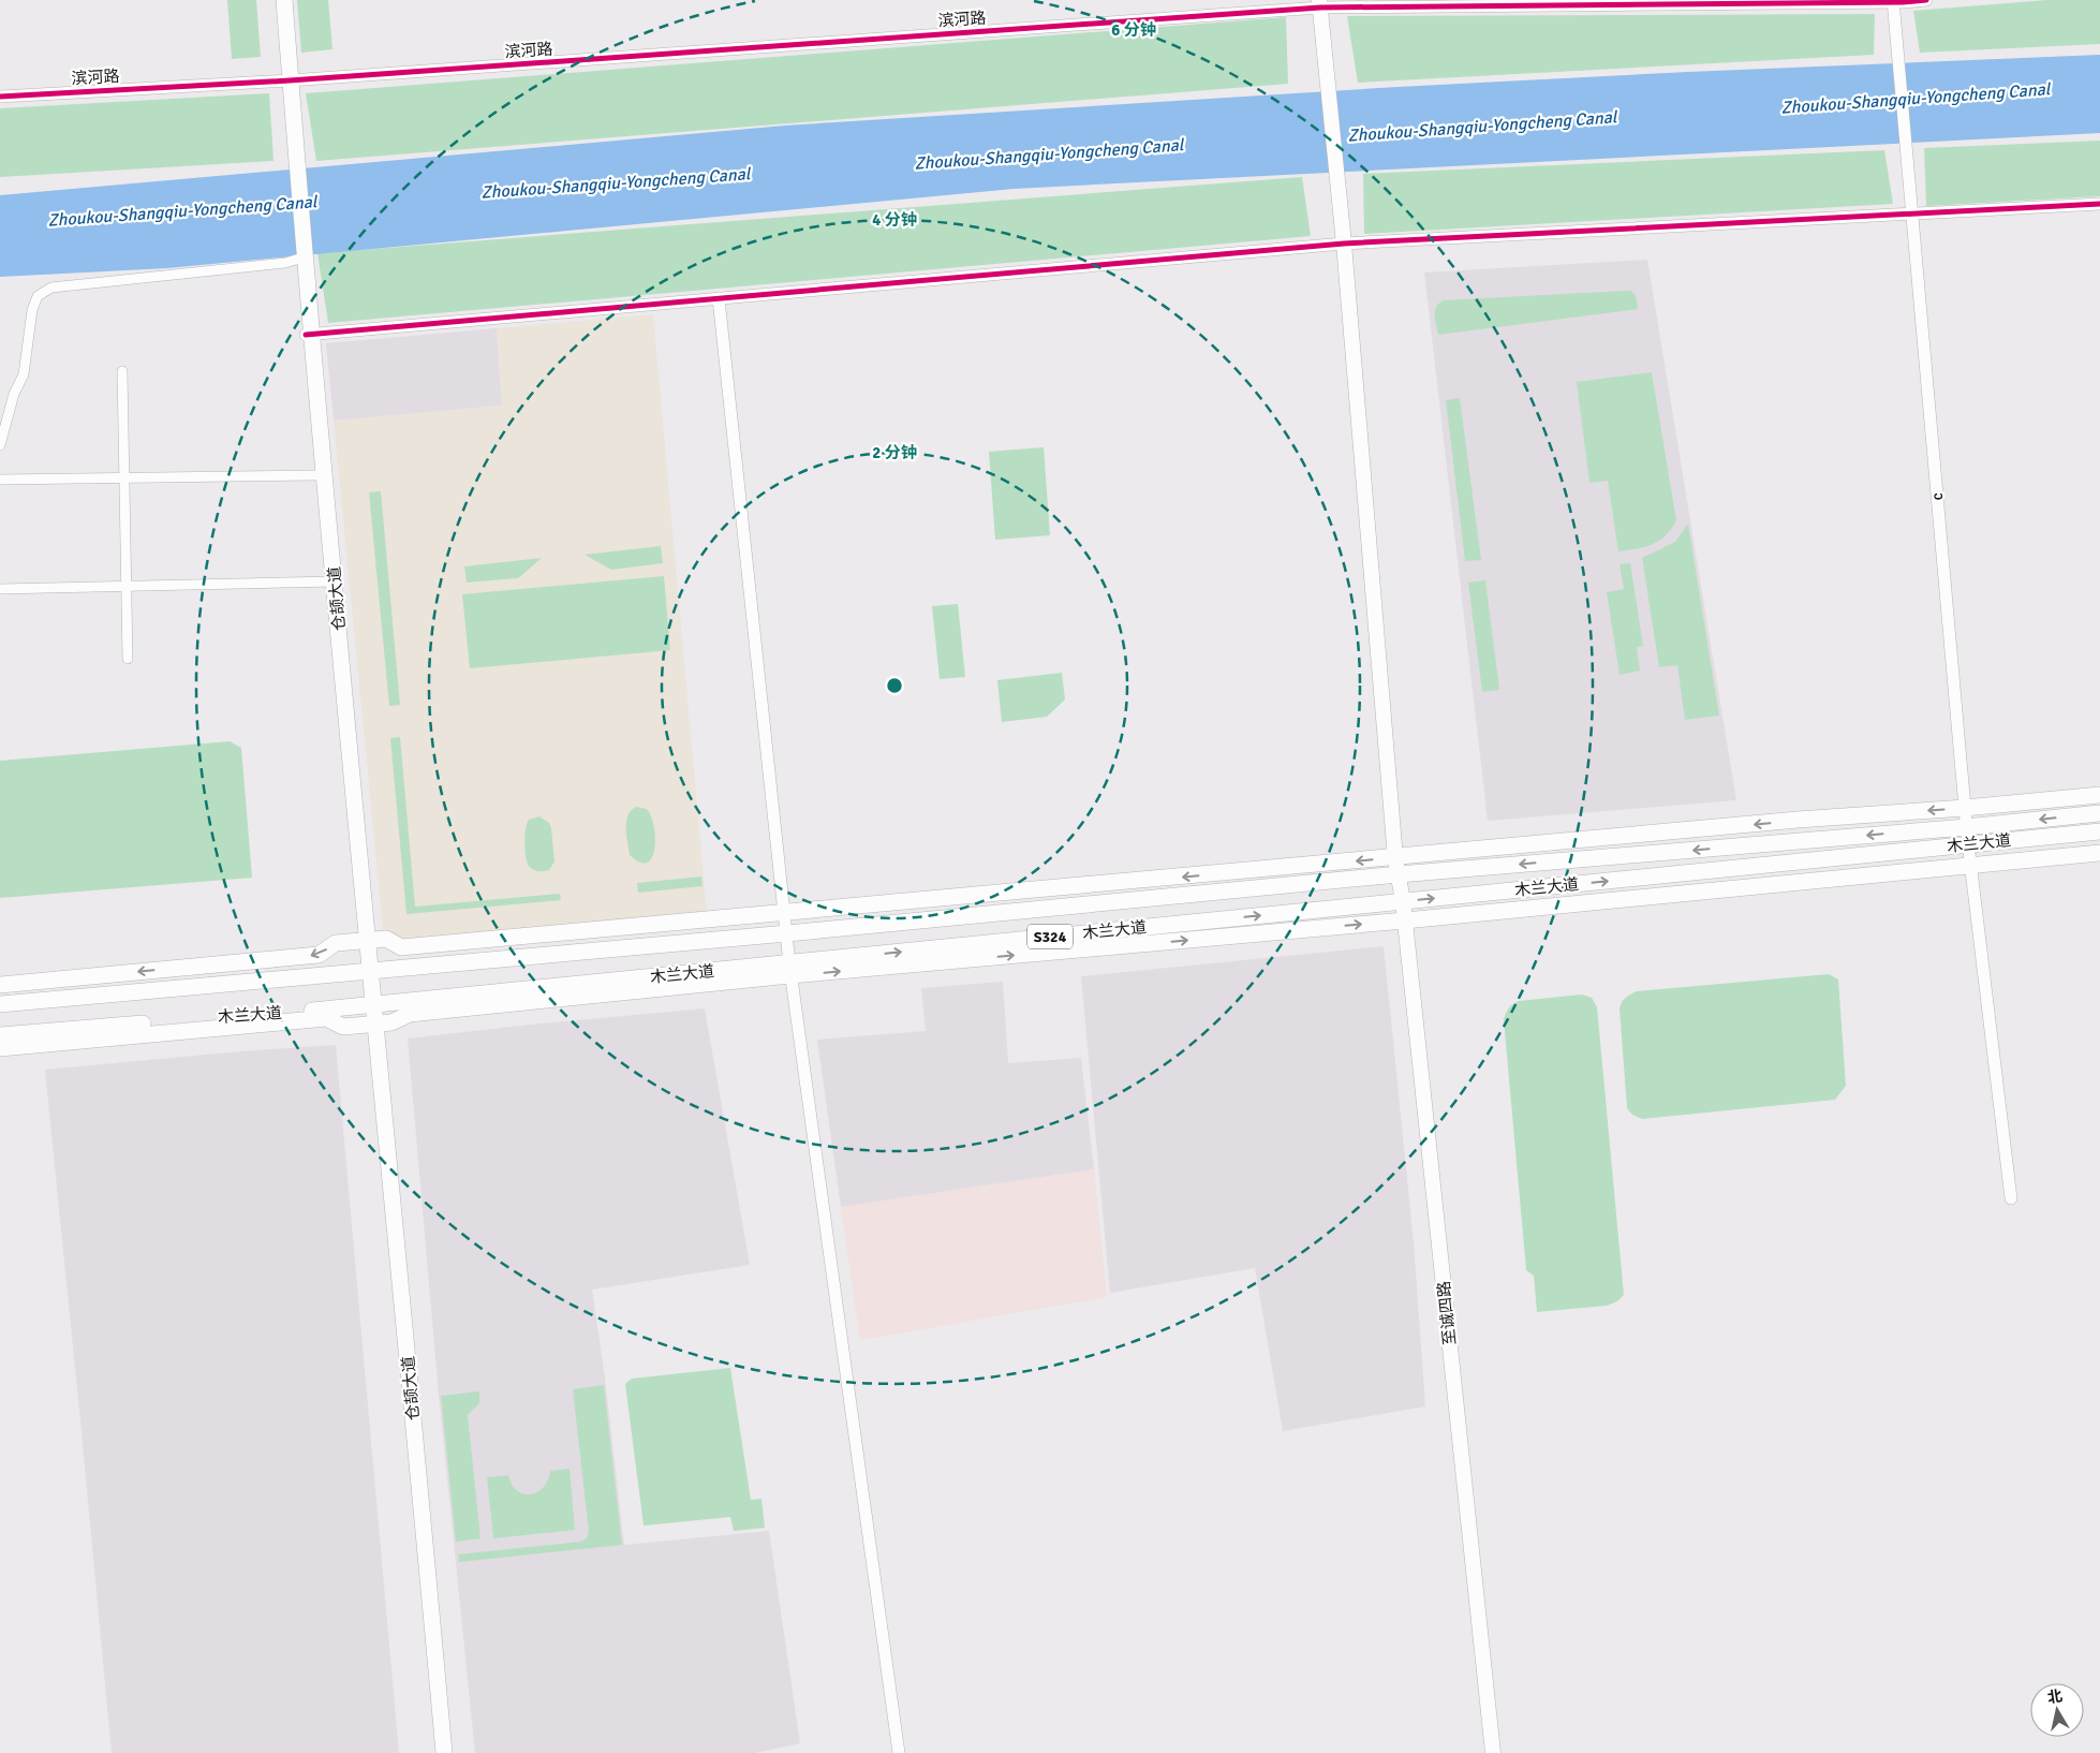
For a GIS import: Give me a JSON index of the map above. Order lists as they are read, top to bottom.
{
  "streets": {
    "main road": [
      "仓颉大道",
      "木兰大道",
      "S324",
      "至诚四路"
    ],
    "street": ["滨河路", "c"]
  },
  "crossings": [
    ["滨河路", "c"],
    ["滨河路", "仓颉大道"],
    ["滨河路", "至诚四路"],
    ["c", "木兰大道"],
    ["仓颉大道", "木兰大道"],
    ["木兰大道", "至诚四路"]
  ],
  "water": ["Zhoukou-Shangqiu-Yongcheng Canal"],
  "north": "top",
  "rings": ["6 分钟", "4 分钟", "2 分钟"]
}
